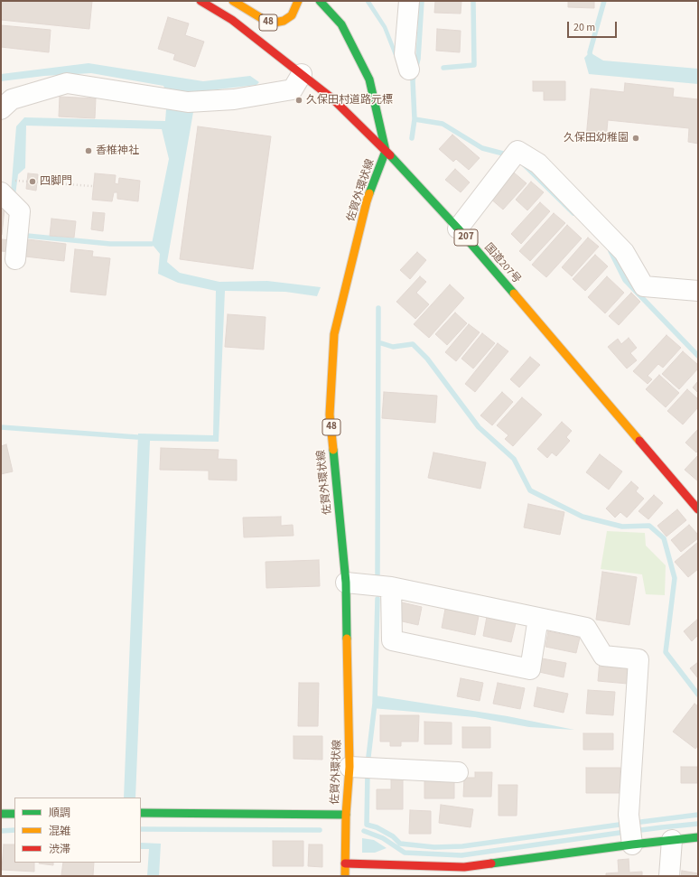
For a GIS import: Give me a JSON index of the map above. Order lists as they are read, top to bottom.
{
  "streets": {
    "main road": [
      "48",
      "佐賀外環状線",
      "207",
      "国道207号"
    ]
  },
  "crossings": [
    ["佐賀外環状線", "国道207号"]
  ],
  "places": [
    "久保田村道路元標",
    "久保田幼稚園",
    "香椎神社",
    "四脚門"
  ],
  "legend": ["順調", "混雑", "渋滞"],
  "scale_bar": "20 m"
}
